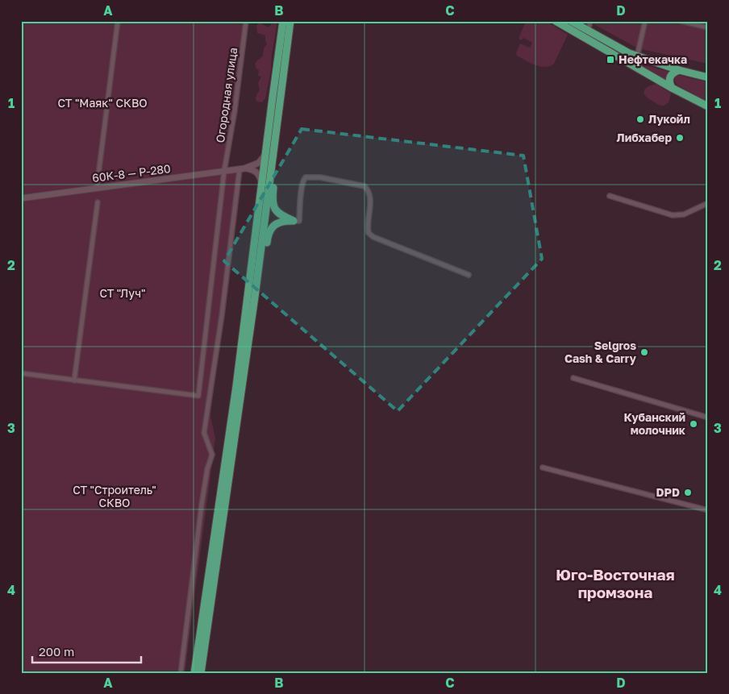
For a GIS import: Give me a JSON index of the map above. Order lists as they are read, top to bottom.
{
  "streets": {
    "street": ["Огородная улица", "60К-8 — Р-280"]
  },
  "crossings": [
    ["Огородная улица", "60К-8 — Р-280"]
  ],
  "districts": ["Юго-Восточная промзона"],
  "parks": ["СТ \"Маяк\" СКВО", "СТ \"Луч\"", "СТ \"Строитель\" СКВО"],
  "places": {
    "transit": ["Нефтекачка"],
    "other": [
      "Лукойл",
      "Либхабер",
      "Selgros Cash & Carry",
      "Кубанский молочник",
      "DPD"
    ]
  },
  "scale_bar": "200 m",
  "grid": {
    "columns": [
      "A",
      "B",
      "C",
      "D"
    ],
    "rows": [
      "1",
      "2",
      "3",
      "4"
    ]
  }
}
